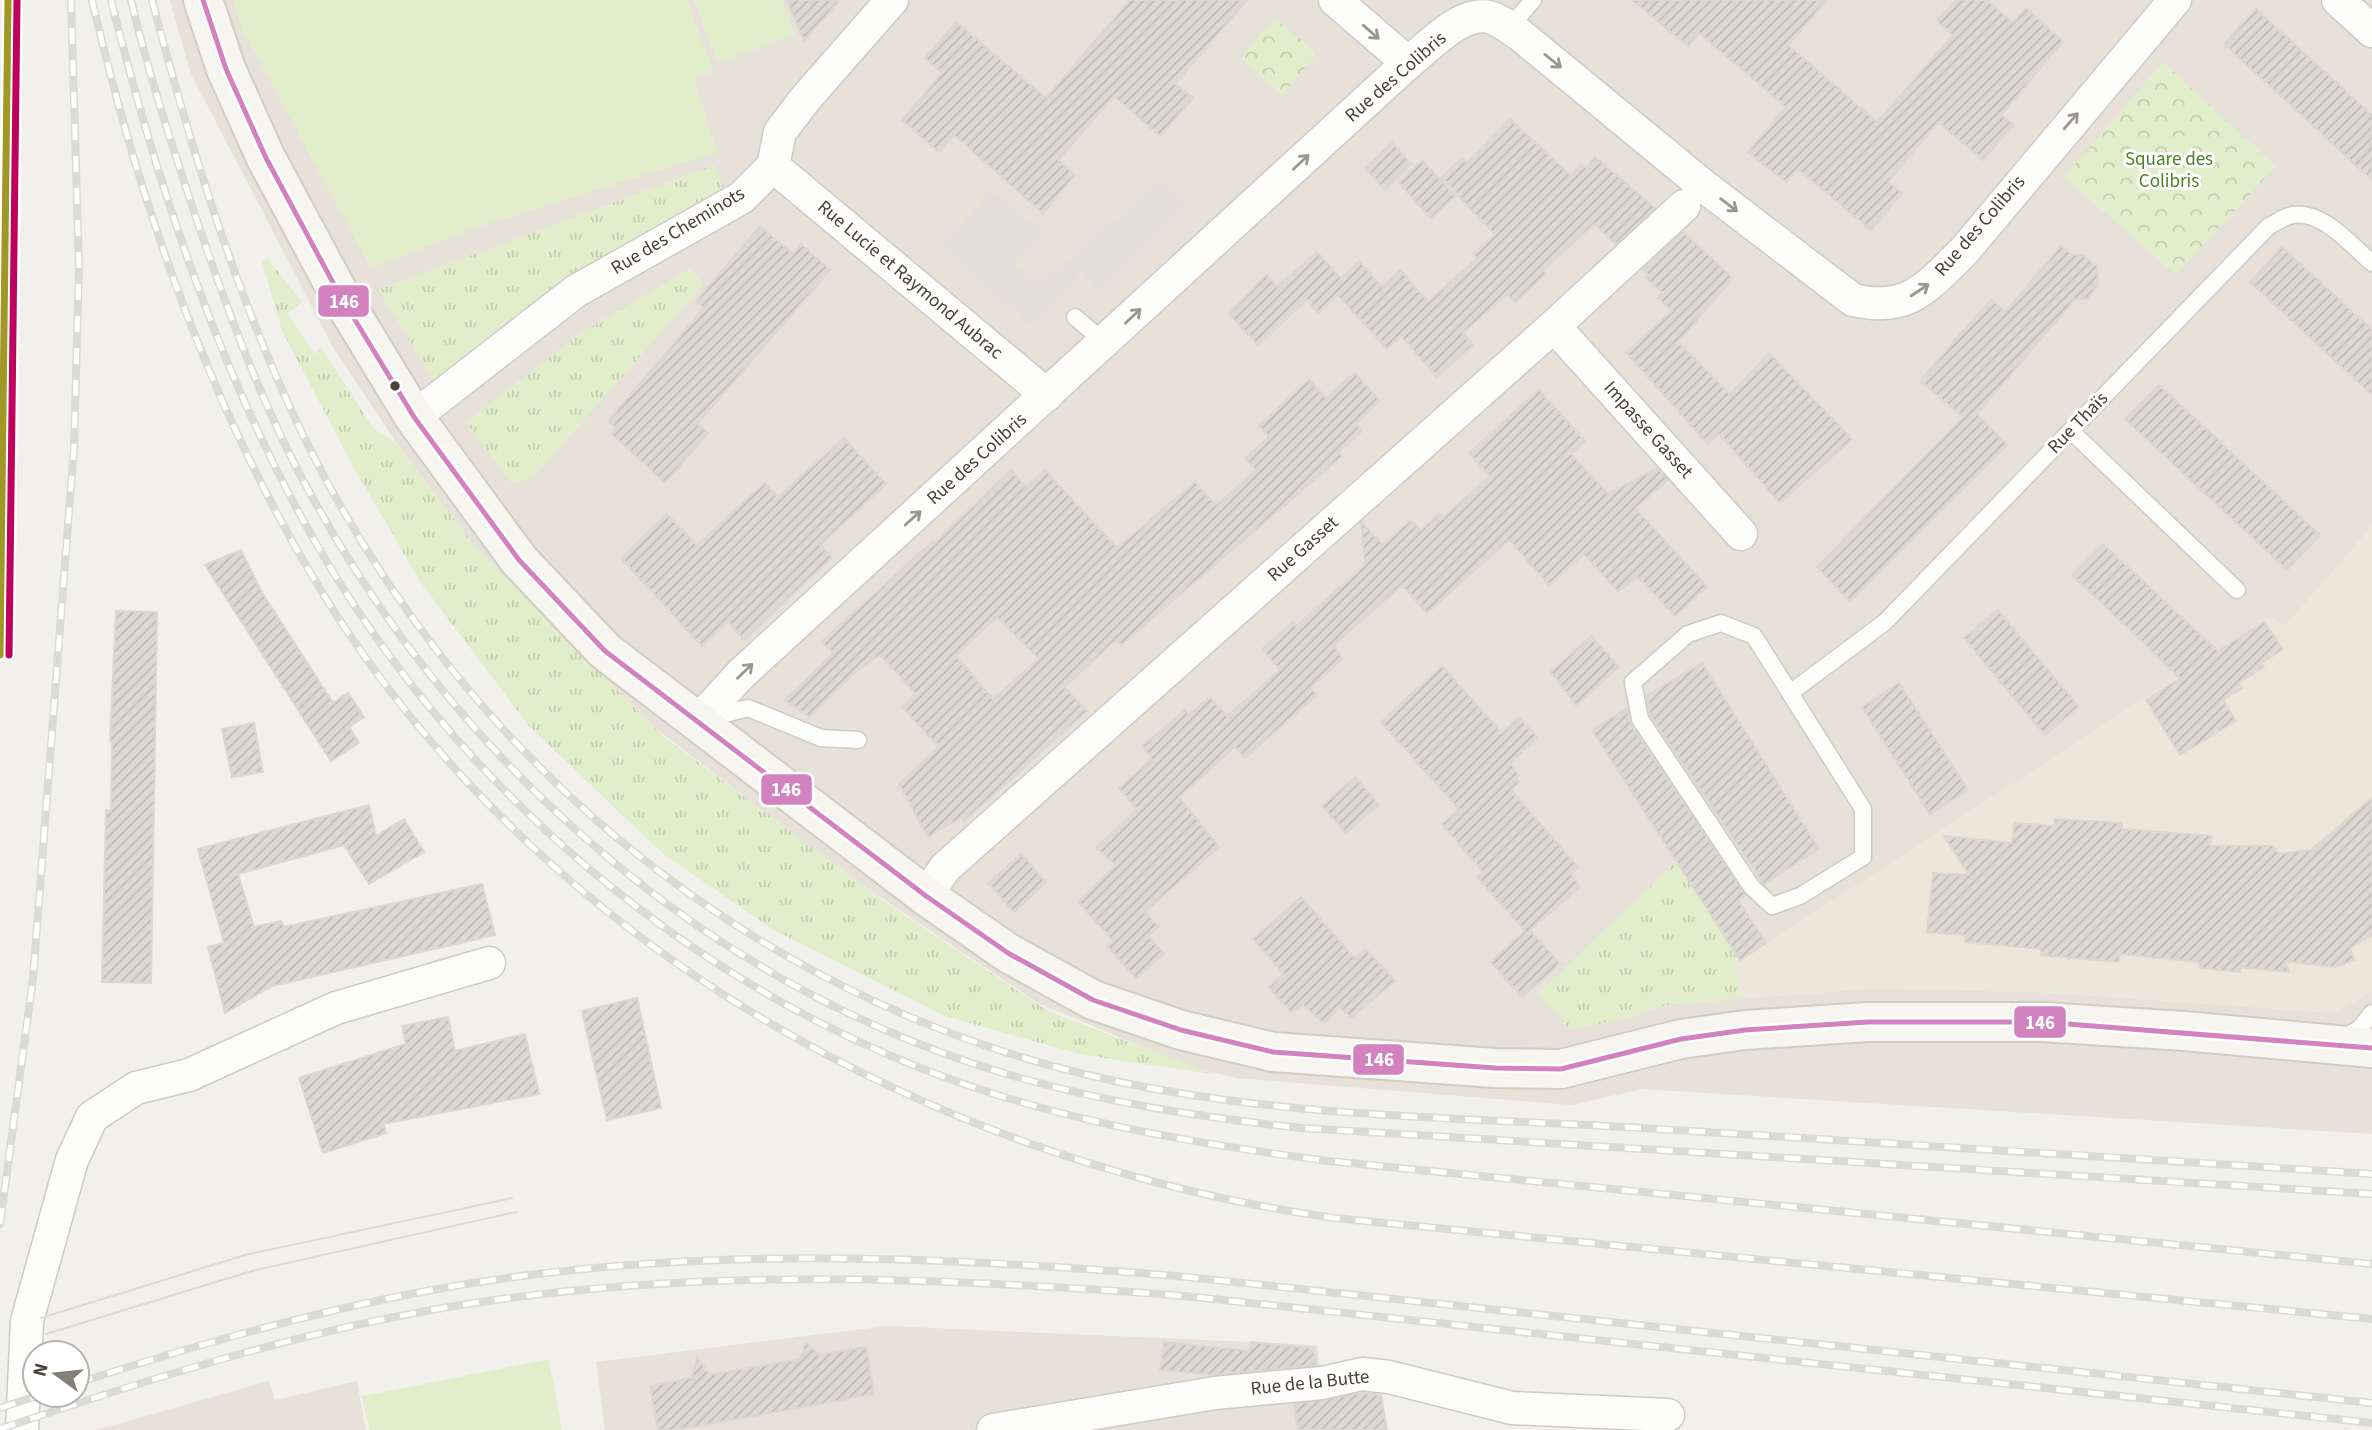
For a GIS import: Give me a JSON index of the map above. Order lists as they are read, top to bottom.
{
  "streets": {
    "street": [
      "Rue des Colibris",
      "Rue des Cheminots",
      "Rue Lucie et Raymond Aubrac",
      "Impasse Gasset",
      "Rue Gasset",
      "Rue de la Butte"
    ],
    "lane": ["Rue Thaïs"]
  },
  "crossings": [
    ["Rue des Colibris", "Rue Lucie et Raymond Aubrac"],
    ["Rue des Cheminots", "Rue Lucie et Raymond Aubrac"],
    ["Impasse Gasset", "Rue Gasset"]
  ],
  "one_way": ["Rue des Colibris"],
  "parks": ["Square des Colibris"],
  "lines": ["transit line 146"],
  "north": "left"
}
